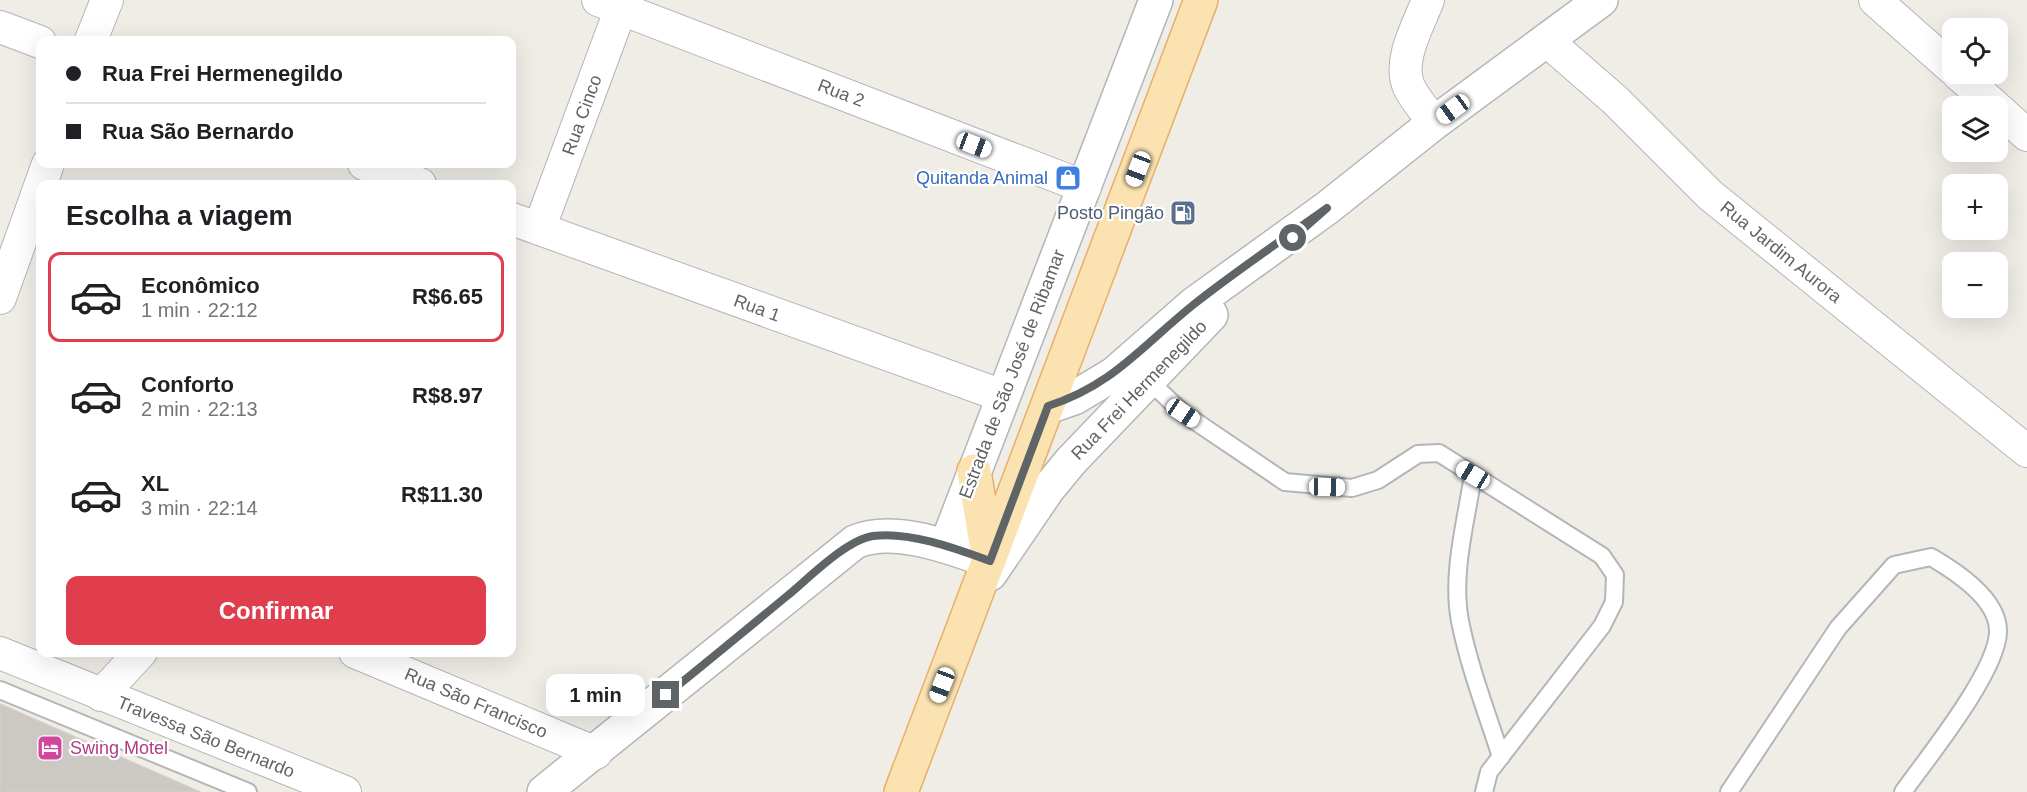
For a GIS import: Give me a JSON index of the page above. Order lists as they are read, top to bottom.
{
  "streets": {
    "street": [
      "Rua 2",
      "Rua Cinco",
      "Rua Jardim Aurora",
      "Rua 1",
      "Estrada de São José de Ribamar",
      "Rua Frei Hermenegildo",
      "Rua São Francisco",
      "Travessa São Bernardo"
    ]
  },
  "crossings": [
    ["Rua 2", "Rua Cinco"],
    ["Rua 2", "Estrada de São José de Ribamar"],
    ["Rua Cinco", "Rua 1"],
    ["Rua Jardim Aurora", "Rua Frei Hermenegildo"],
    ["Rua 1", "Estrada de São José de Ribamar"]
  ],
  "places": {
    "shop": ["Quitanda Animal"],
    "fuel station": ["Posto Pingão"],
    "hotel": ["Swing Motel"]
  },
  "page": {
    "map_buttons": ["+", "−"],
    "banner": ["Rua Frei Hermenegildo", "Rua São Bernardo"],
    "heading": "Escolha a viagem",
    "list": [
      {
        "name": "Econômico",
        "note": "1 min · 22:12",
        "value": "R$6.65"
      },
      {
        "name": "Conforto",
        "note": "2 min · 22:13",
        "value": "R$8.97"
      },
      {
        "name": "XL",
        "note": "3 min · 22:14",
        "value": "R$11.30"
      }
    ],
    "buttons": "Confirmar",
    "bubble": "1 min"
  }
}
